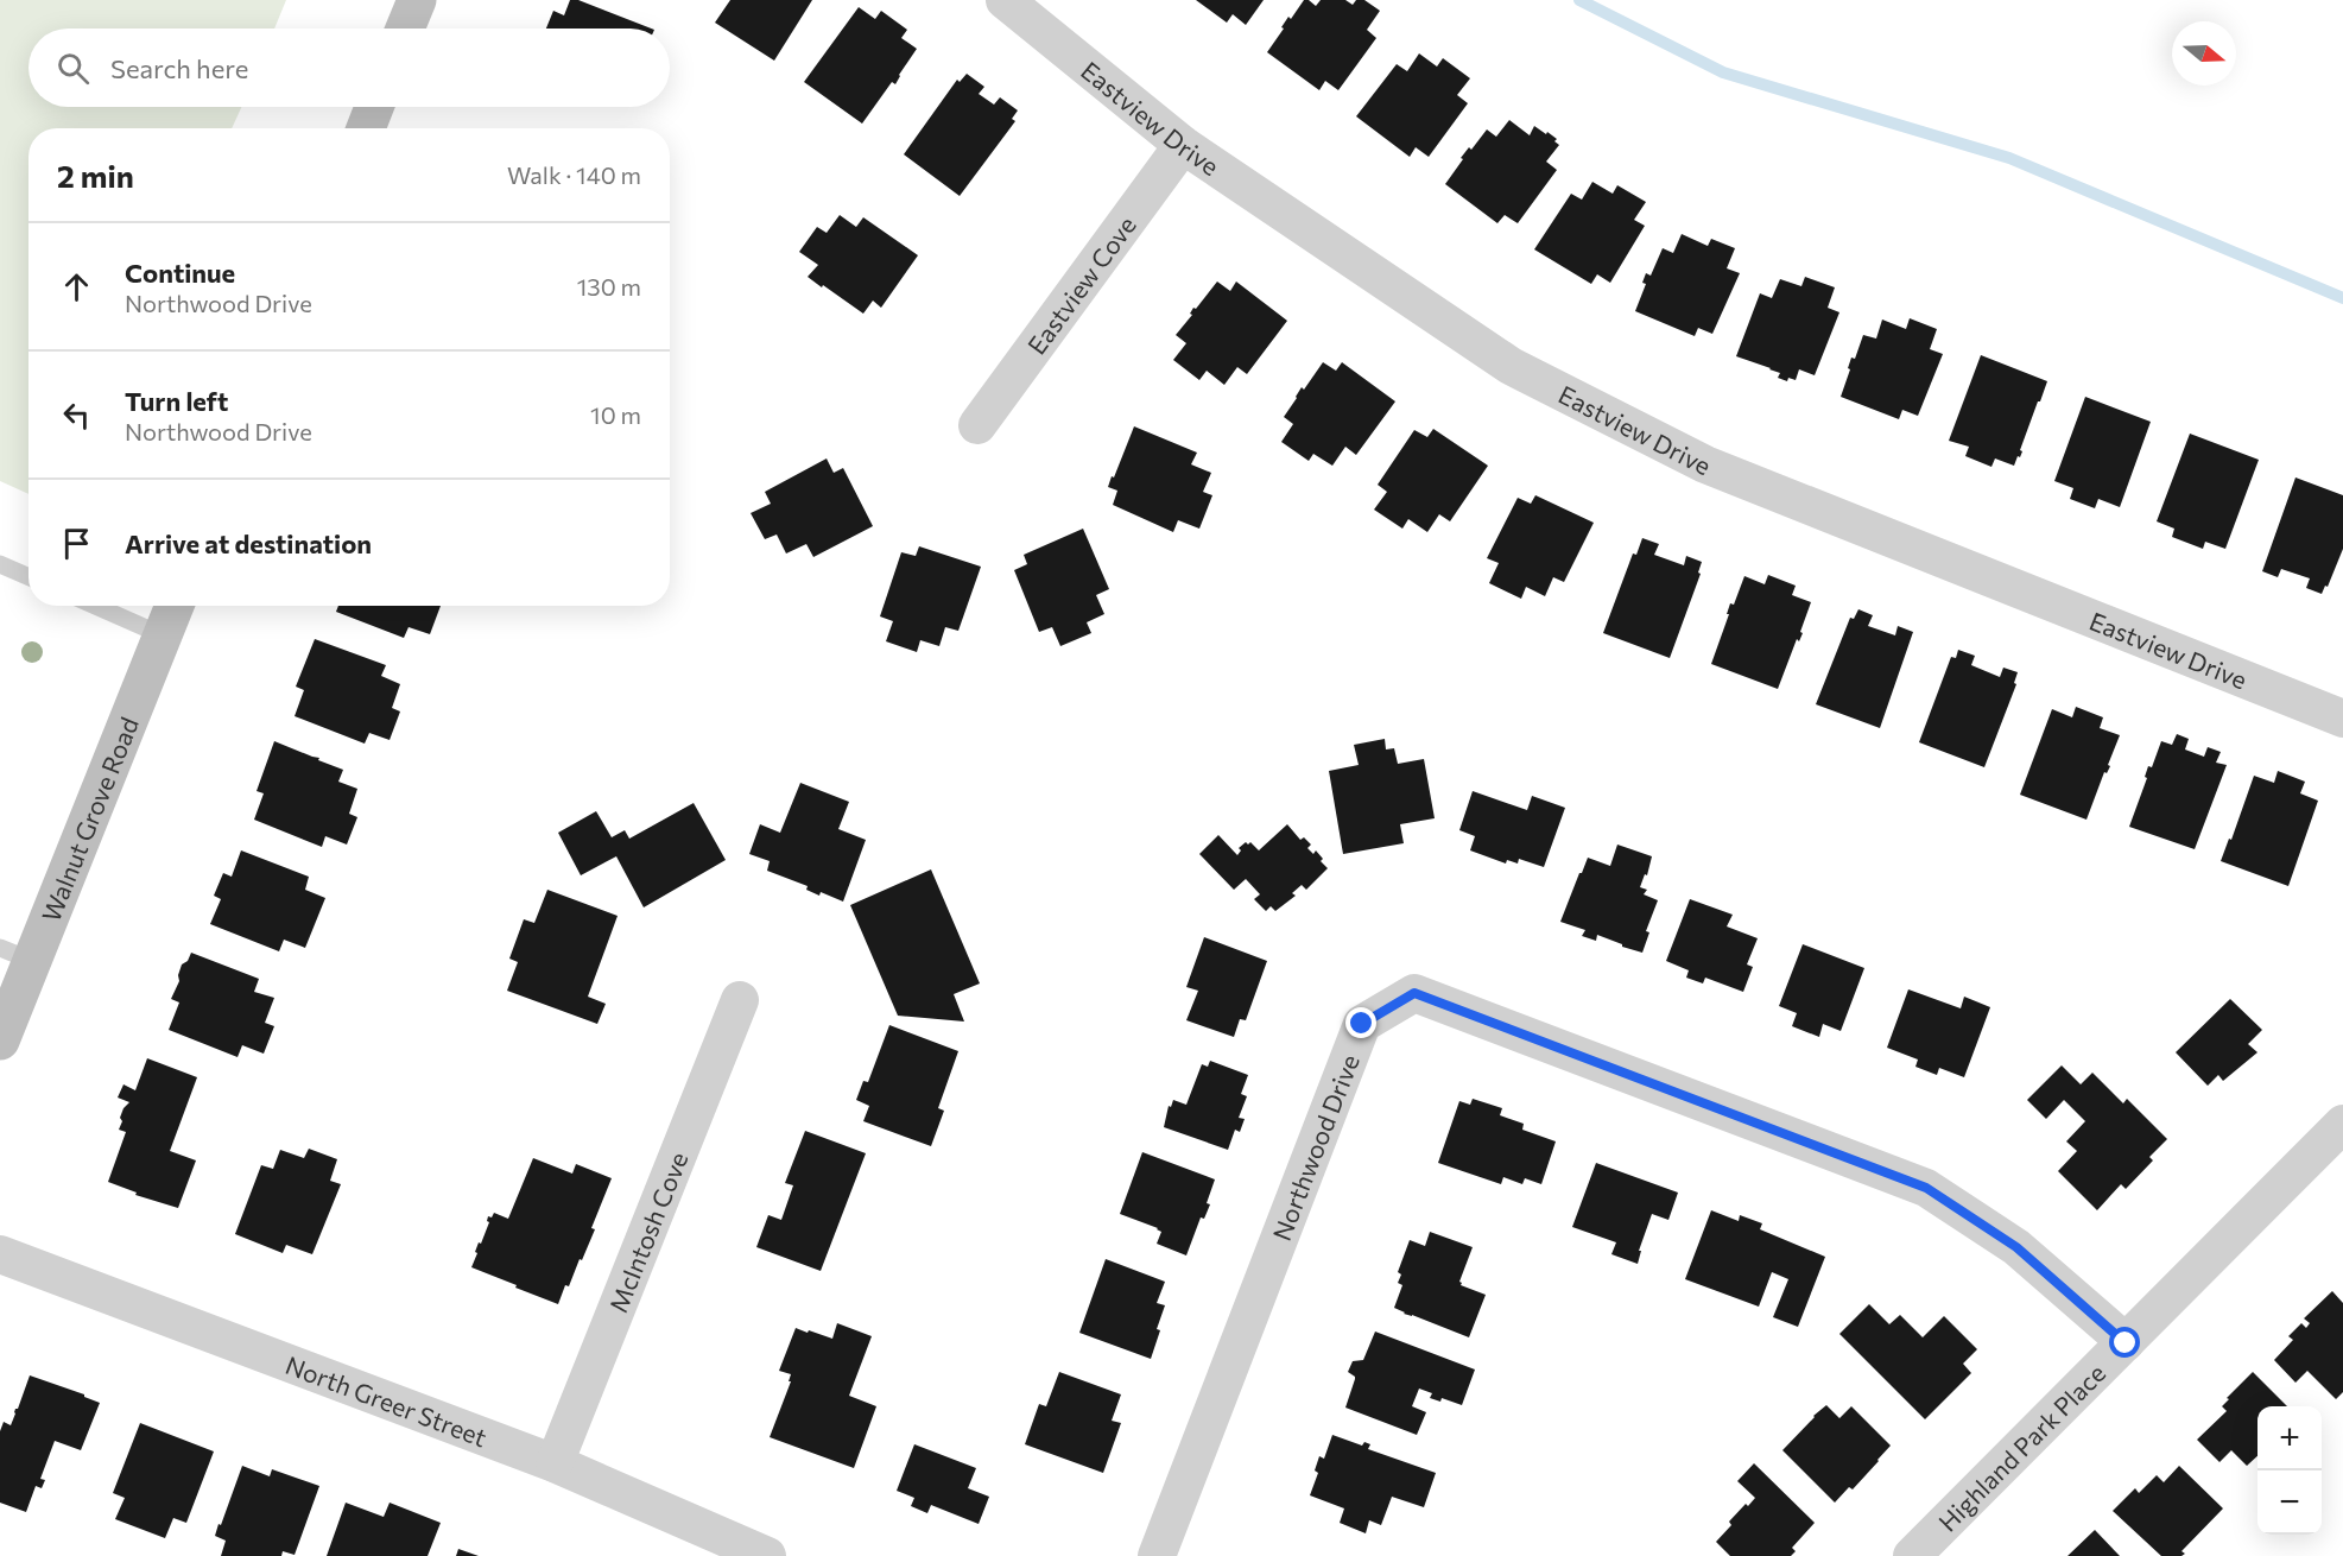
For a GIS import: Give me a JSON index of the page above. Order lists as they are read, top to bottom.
{
  "streets": {
    "main road": ["Walnut Grove Road"],
    "street": [
      "Eastview Drive",
      "Eastview Cove",
      "Northwood Drive",
      "McIntosh Cove",
      "North Greer Street",
      "Highland Park Place"
    ]
  },
  "crossings": [
    ["Eastview Drive", "Eastview Cove"],
    ["Northwood Drive", "Highland Park Place"],
    ["McIntosh Cove", "North Greer Street"]
  ],
  "north": "right",
  "page": {
    "search": "Search here",
    "heading": ["2 min", "Walk · 140 m"],
    "list": [
      ["Continue", "Northwood Drive", "130 m"],
      ["Turn left", "Northwood Drive", "10 m"],
      "Arrive at destination"
    ],
    "map_buttons": ["+", "−"]
  }
}
